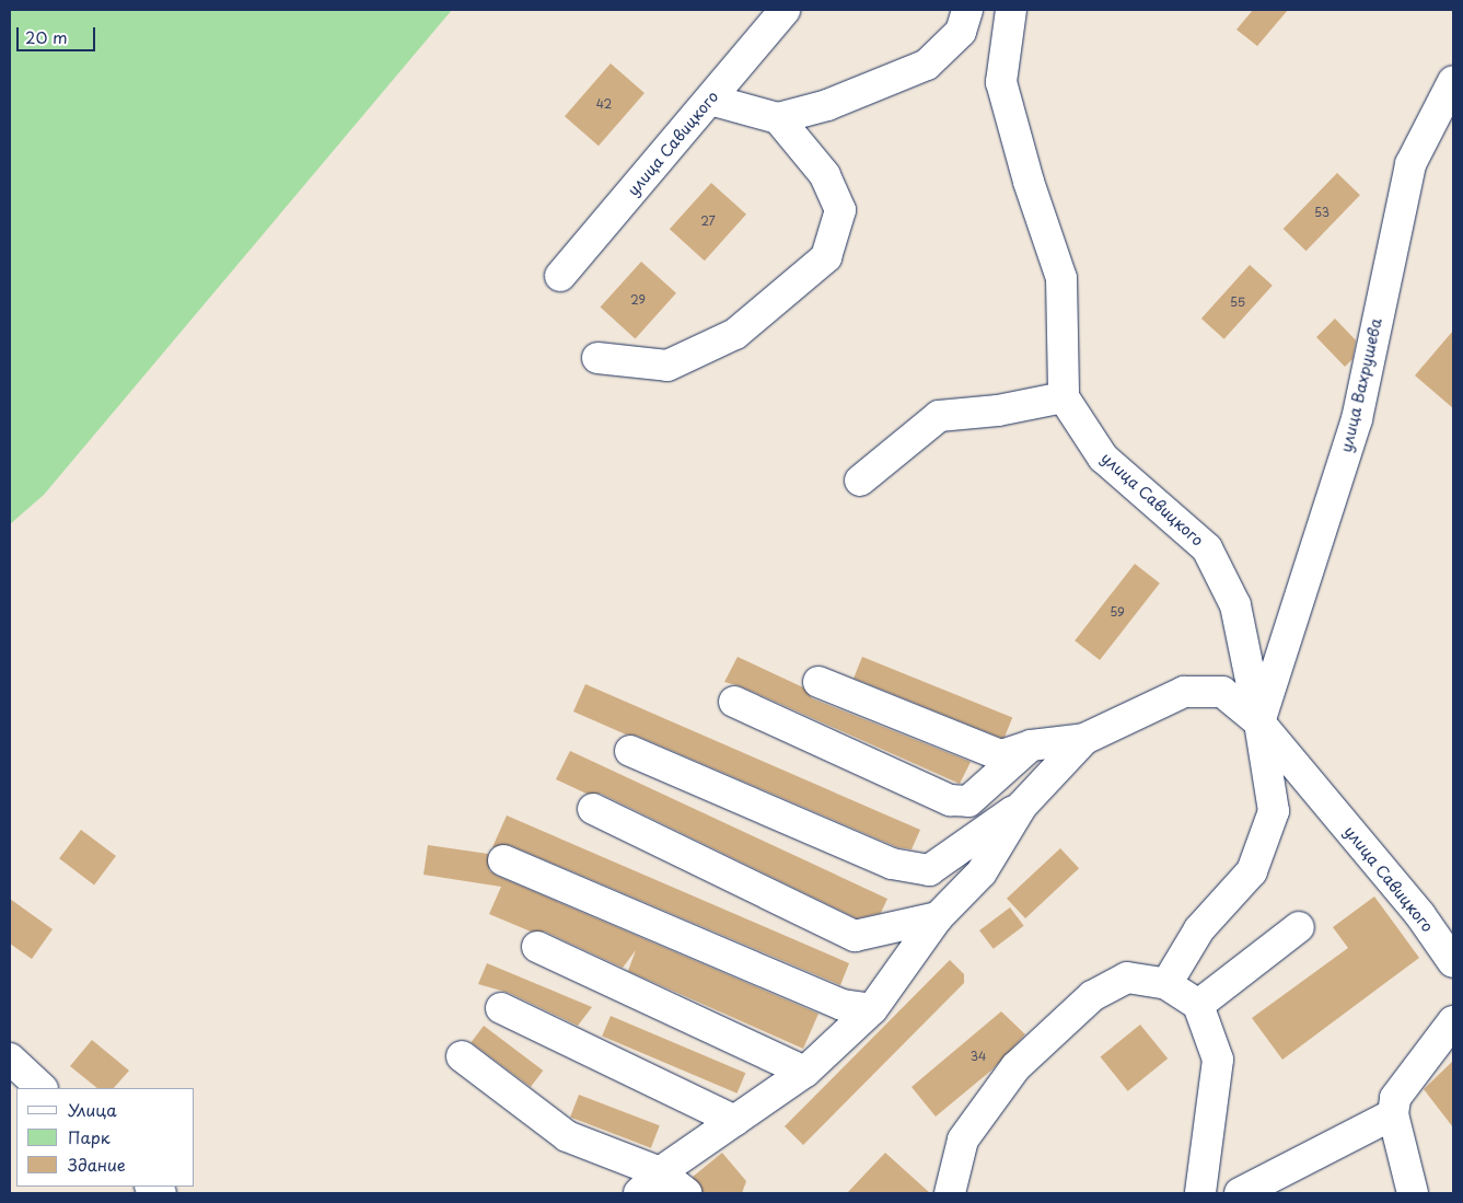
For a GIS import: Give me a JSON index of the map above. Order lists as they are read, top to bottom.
{
  "streets": {
    "street": ["улица Савицкого", "улица Вахрушева"]
  },
  "crossings": [
    ["улица Савицкого", "улица Вахрушева"]
  ],
  "house_numbers": [
    "42",
    "53",
    "27",
    "29",
    "55",
    "59",
    "34"
  ],
  "legend": ["Улица", "Парк", "Здание"],
  "scale_bar": "20 m"
}
